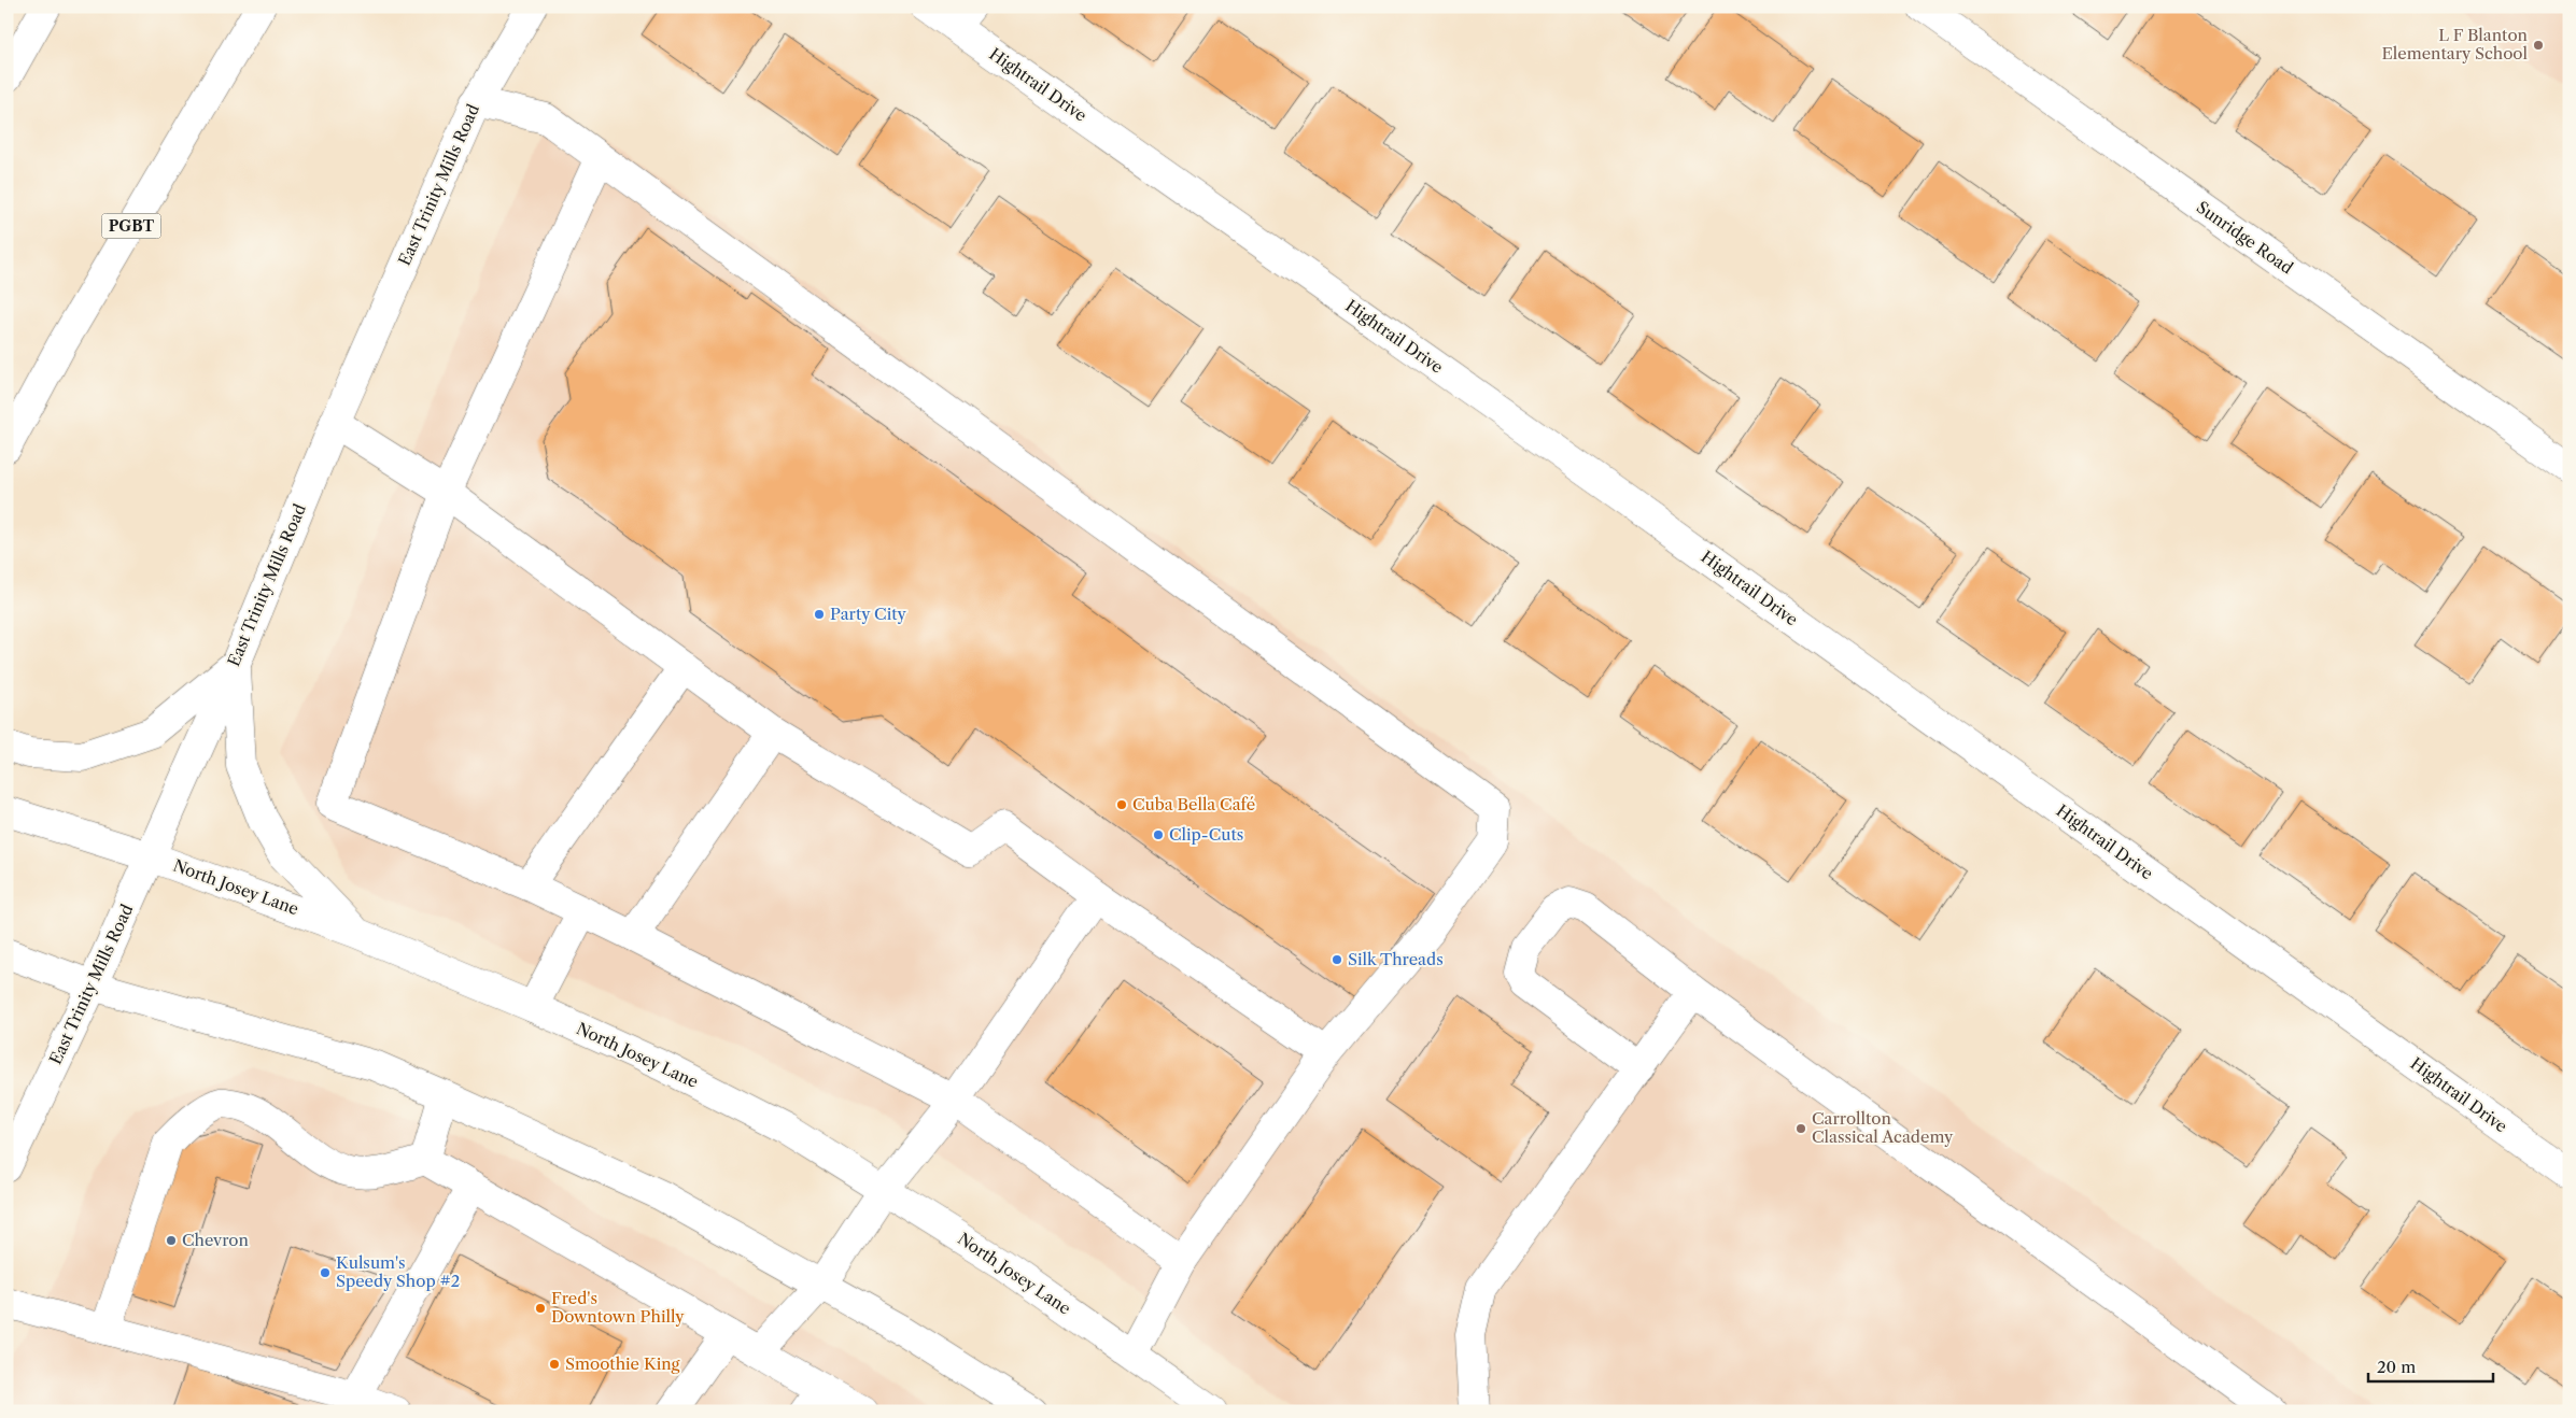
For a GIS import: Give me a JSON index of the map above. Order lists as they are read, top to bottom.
{
  "streets": {
    "main road": [
      "Hightrail Drive",
      "East Trinity Mills Road",
      "PGBT",
      "Sunridge Road",
      "North Josey Lane"
    ]
  },
  "crossings": [
    ["East Trinity Mills Road", "North Josey Lane"]
  ],
  "places": [
    "L F Blanton Elementary School",
    "Party City",
    "Cuba Bella Café",
    "Clip-Cuts",
    "Silk Threads",
    "Carrollton Classical Academy",
    "Chevron",
    "Kulsum's Speedy Shop #2",
    "Fred's Downtown Philly",
    "Smoothie King"
  ],
  "scale_bar": "20 m"
}
